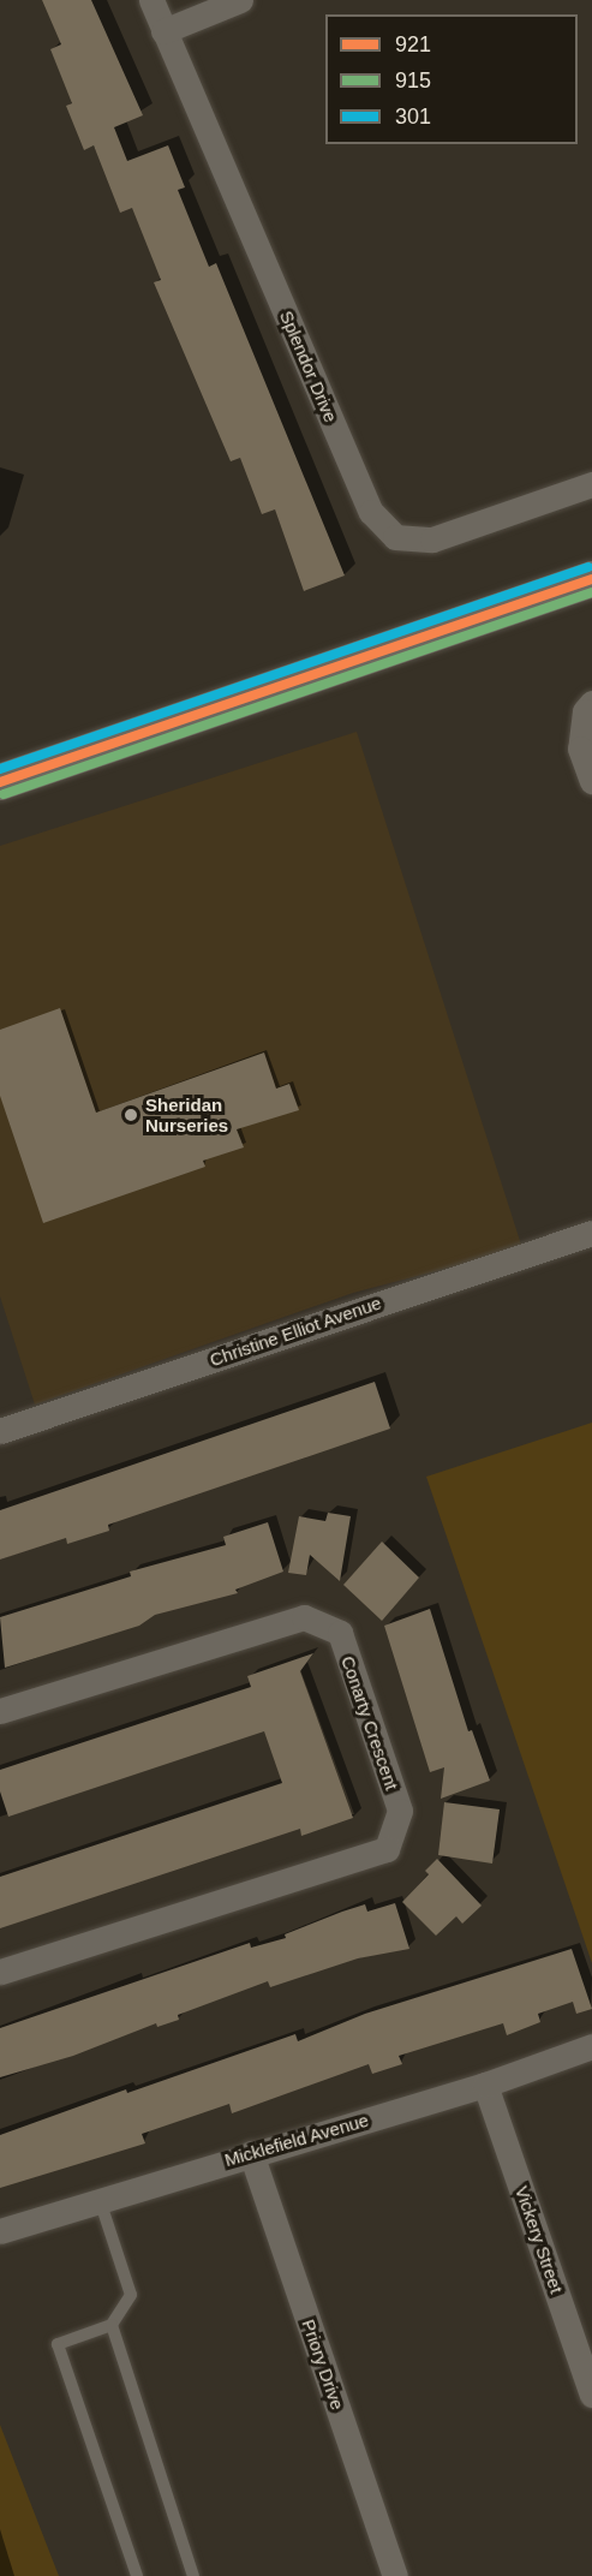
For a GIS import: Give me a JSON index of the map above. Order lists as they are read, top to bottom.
{
  "streets": {
    "street": [
      "Splendor Drive",
      "Christine Elliot Avenue",
      "Conarty Crescent",
      "Micklefield Avenue",
      "Vickery Street",
      "Priory Drive"
    ]
  },
  "crossings": [
    ["Micklefield Avenue", "Vickery Street"],
    ["Micklefield Avenue", "Priory Drive"]
  ],
  "places": ["Sheridan Nurseries"],
  "lines": ["transit line 301", "transit line 921", "transit line 915"],
  "legend": ["921", "915", "301"]
}
